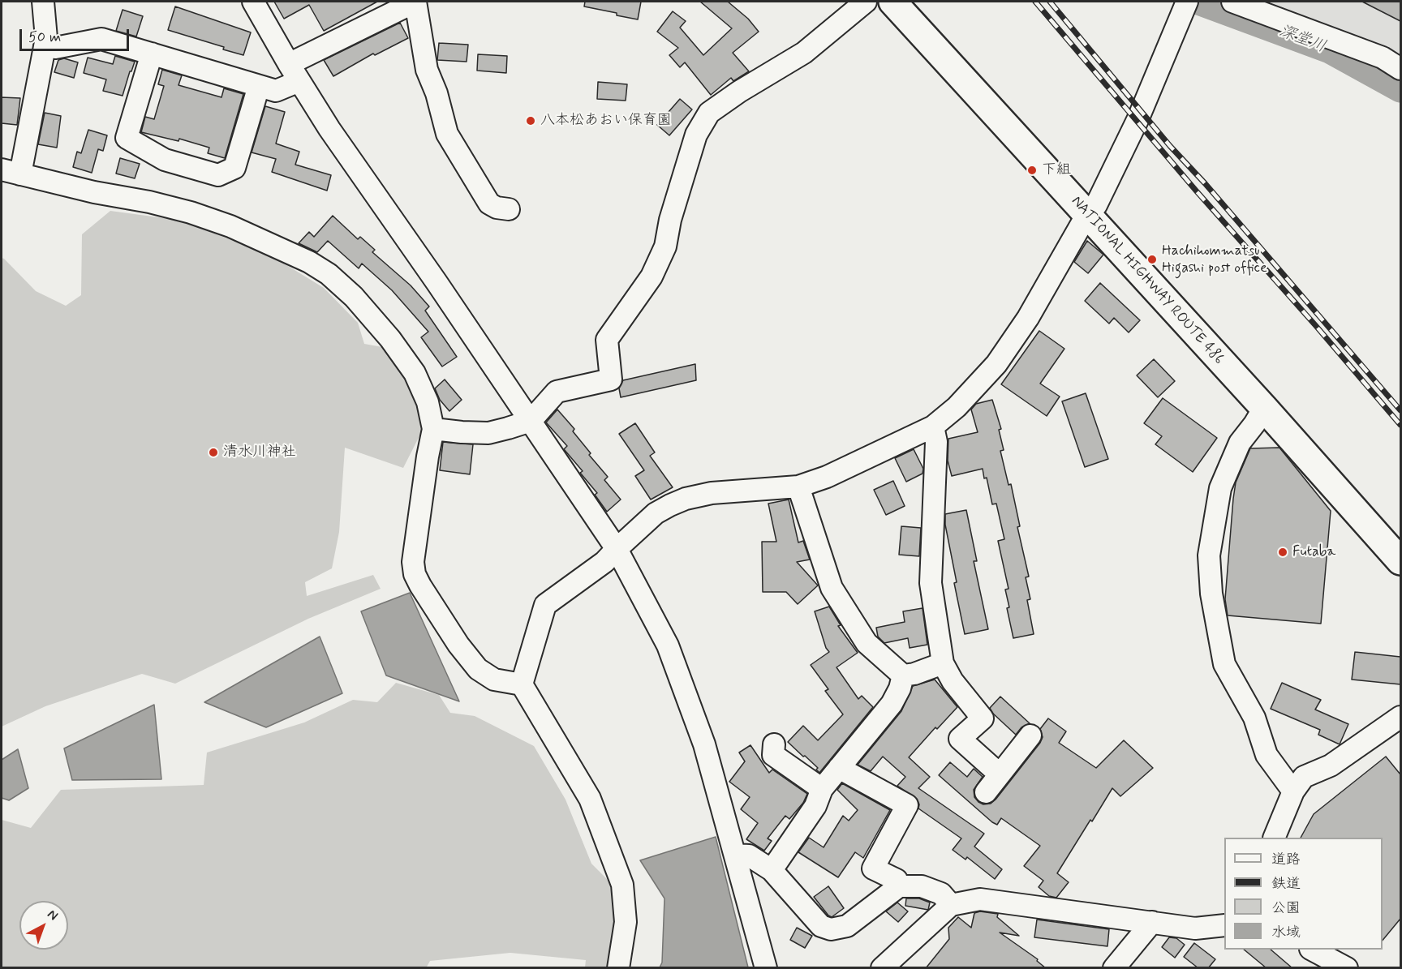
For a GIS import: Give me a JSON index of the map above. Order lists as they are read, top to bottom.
{
  "streets": {
    "highway": ["NATIONAL HIGHWAY ROUTE 486"]
  },
  "water": ["深堂川"],
  "places": [
    "八本松あおい保育園",
    "下組",
    "Hachihommatsu Higashi post office",
    "清水川神社",
    "Futaba"
  ],
  "legend": [
    "道路",
    "鉄道",
    "公園",
    "水域"
  ],
  "scale_bar": "50 m",
  "north": "top right"
}
